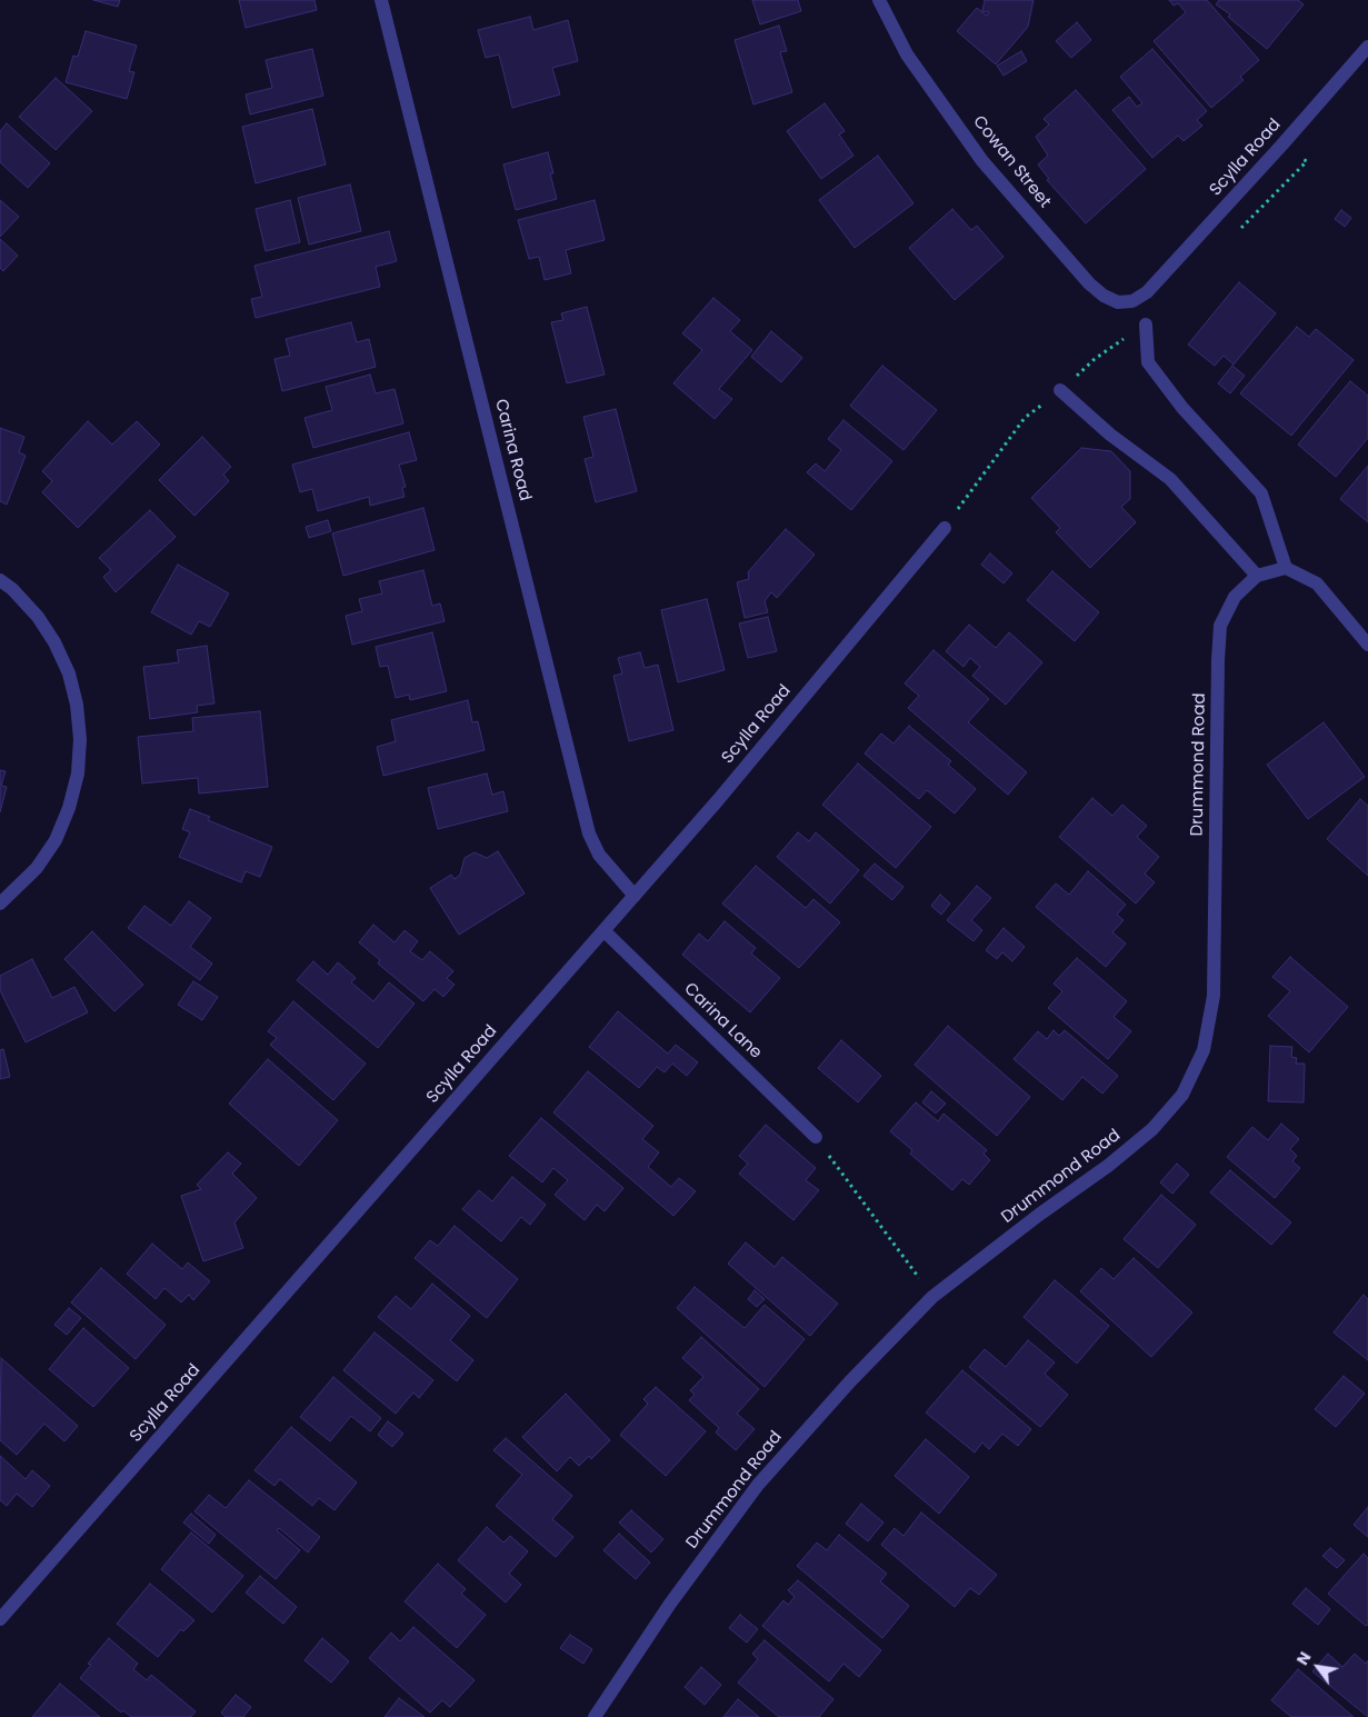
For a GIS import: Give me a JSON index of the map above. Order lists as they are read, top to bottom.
{
  "streets": {
    "street": [
      "Scylla Road",
      "Cowan Street",
      "Carina Road",
      "Drummond Road",
      "Carina Lane"
    ]
  },
  "crossings": [
    ["Scylla Road", "Cowan Street"],
    ["Scylla Road", "Carina Road"],
    ["Scylla Road", "Carina Lane"]
  ],
  "north": "top left"
}
